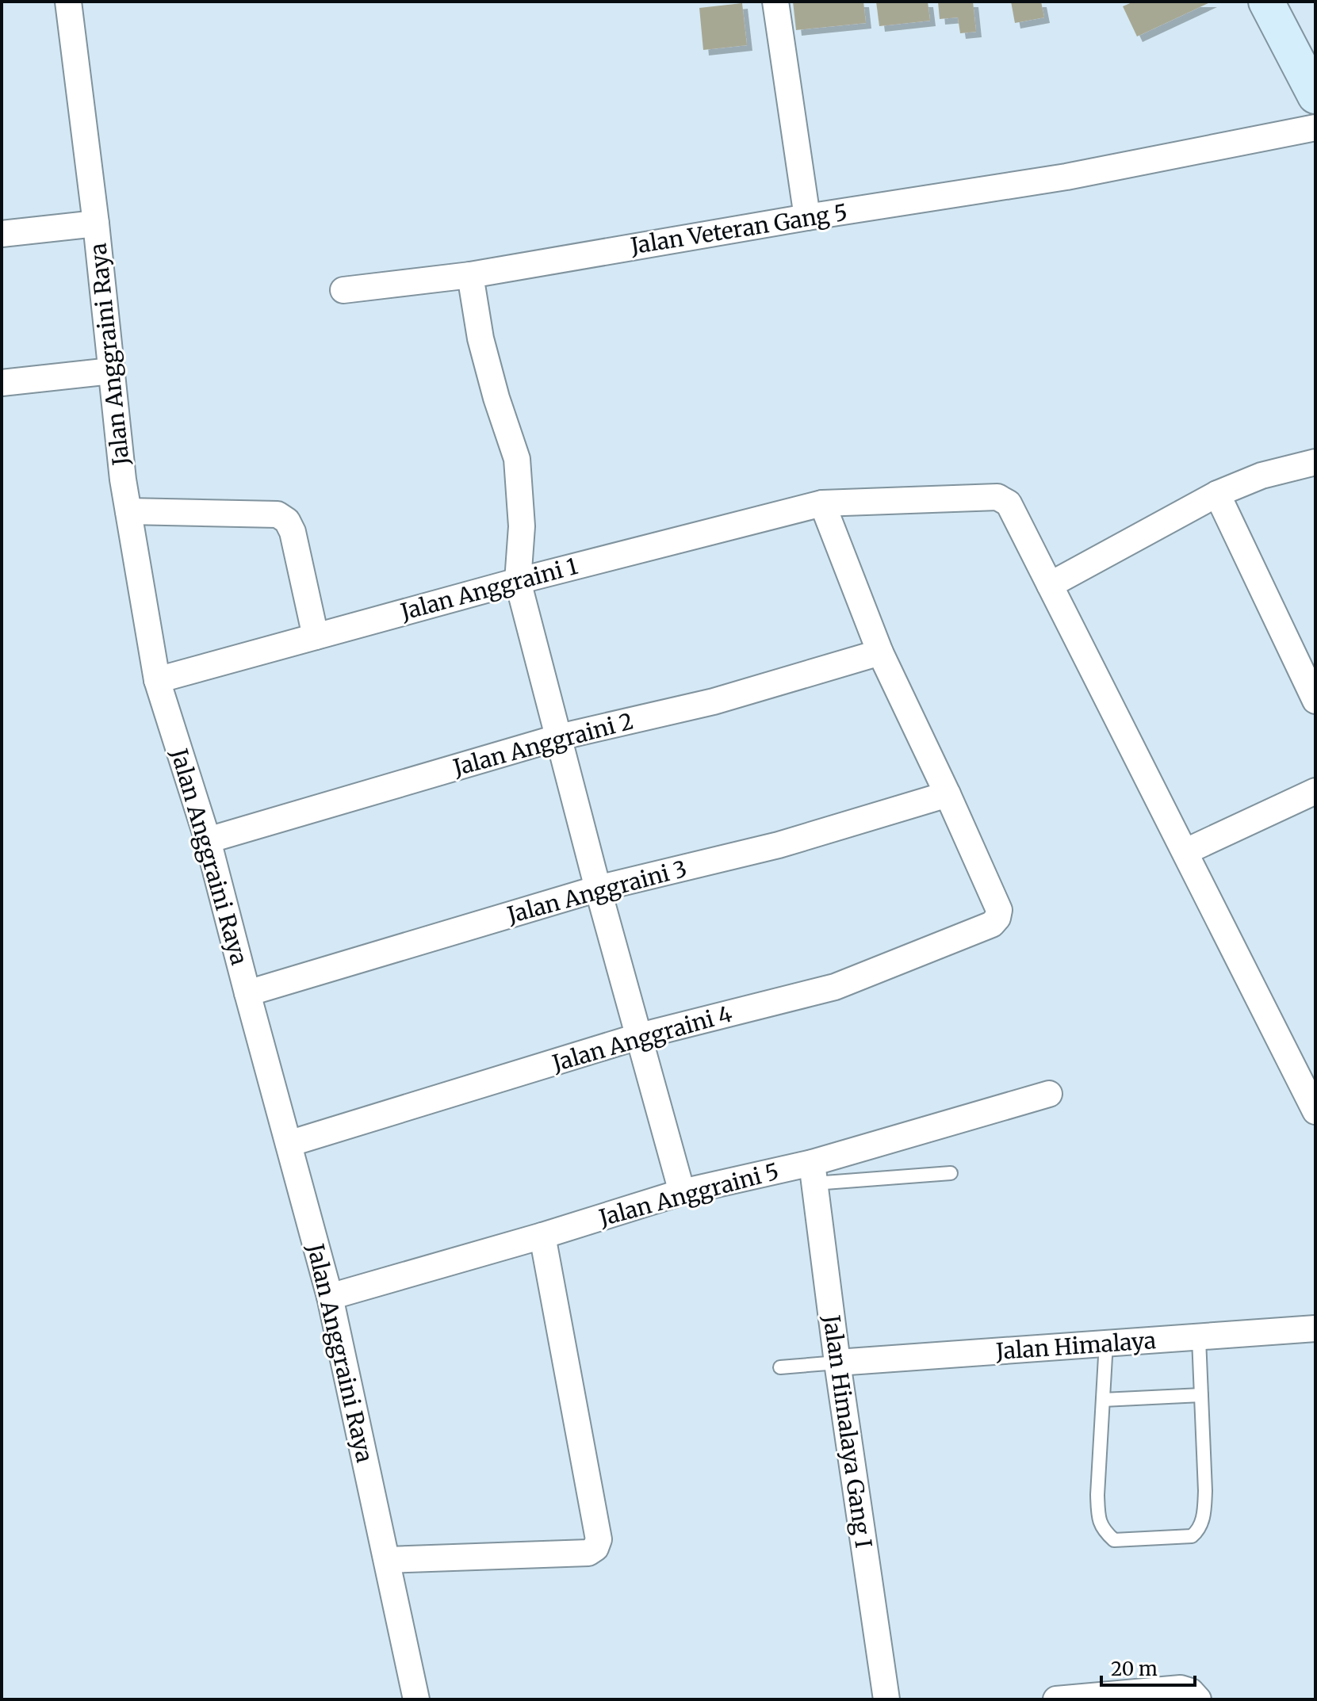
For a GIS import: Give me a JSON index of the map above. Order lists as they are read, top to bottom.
{
  "streets": {
    "street": [
      "Jalan Veteran Gang 5",
      "Jalan Anggraini Raya",
      "Jalan Anggraini 1",
      "Jalan Anggraini 2",
      "Jalan Anggraini 3",
      "Jalan Anggraini 4",
      "Jalan Anggraini 5",
      "Jalan Himalaya",
      "Jalan Himalaya Gang I"
    ]
  },
  "crossings": [
    ["Jalan Anggraini Raya", "Jalan Anggraini 1"],
    ["Jalan Anggraini Raya", "Jalan Anggraini 2"],
    ["Jalan Anggraini Raya", "Jalan Anggraini 3"],
    ["Jalan Anggraini Raya", "Jalan Anggraini 4"],
    ["Jalan Anggraini Raya", "Jalan Anggraini 5"],
    ["Jalan Anggraini 3", "Jalan Anggraini 4"],
    ["Jalan Anggraini 5", "Jalan Himalaya Gang I"],
    ["Jalan Himalaya", "Jalan Himalaya Gang I"]
  ],
  "scale_bar": "20 m"
}
